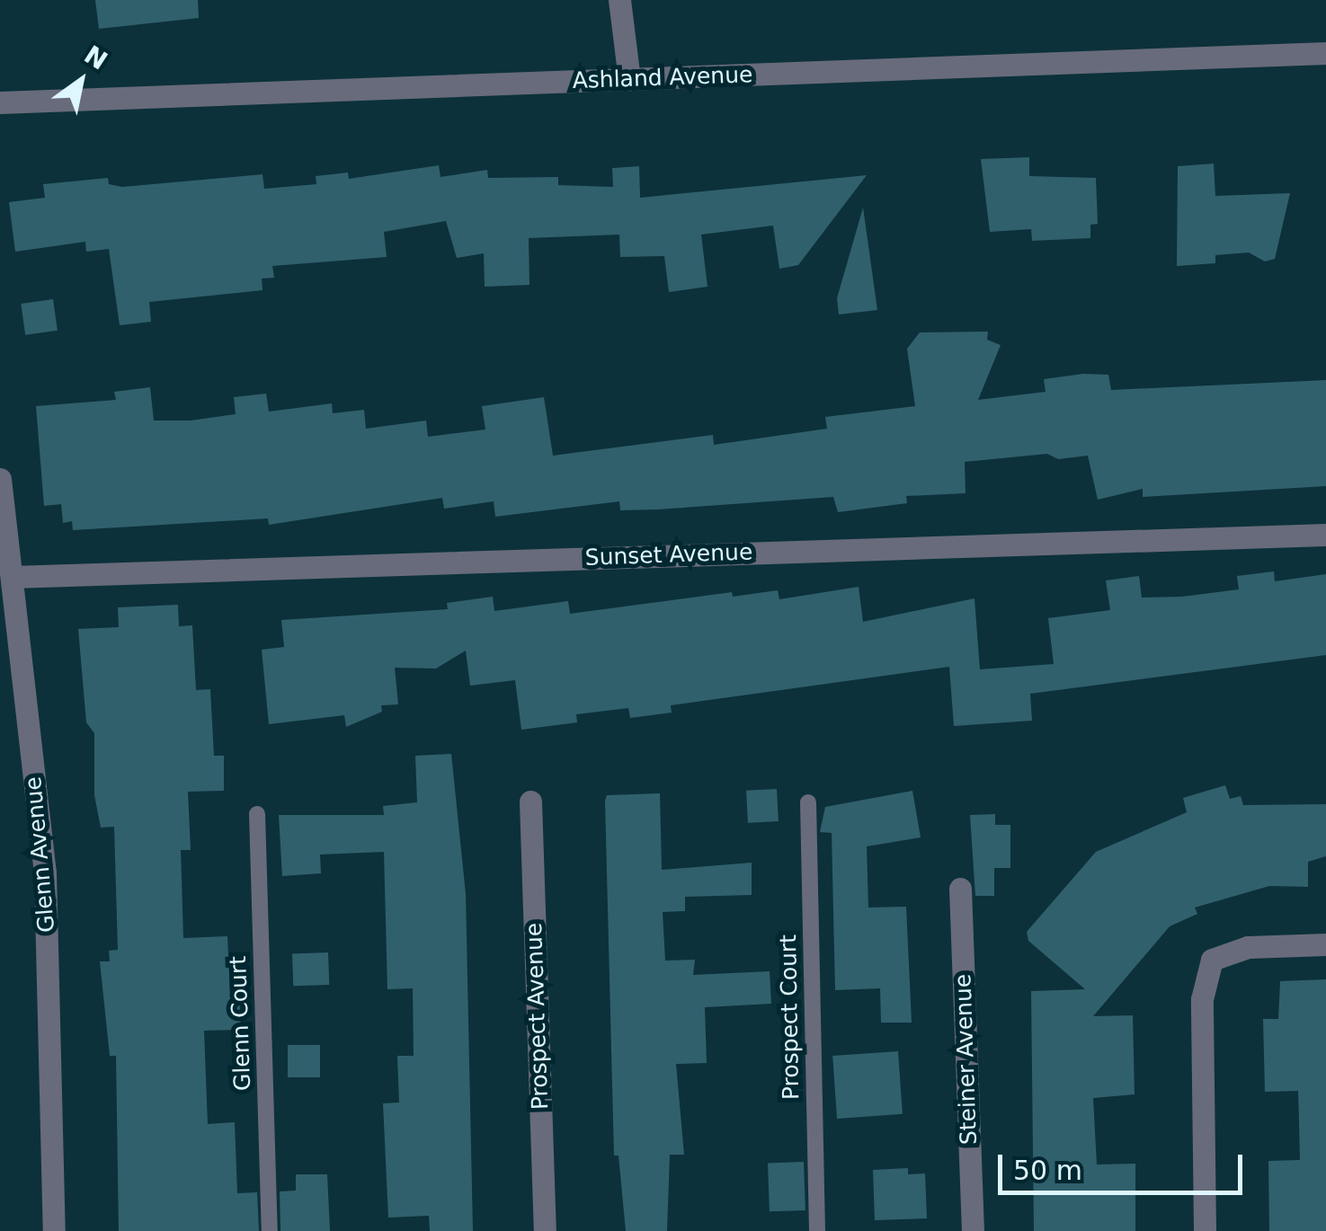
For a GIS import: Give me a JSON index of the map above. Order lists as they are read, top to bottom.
{
  "streets": {
    "street": [
      "Ashland Avenue",
      "Sunset Avenue",
      "Glenn Avenue",
      "Prospect Avenue",
      "Steiner Avenue"
    ],
    "lane": ["Prospect Court", "Glenn Court"]
  },
  "crossings": [
    ["Sunset Avenue", "Glenn Avenue"]
  ],
  "scale_bar": "50 m",
  "north": "top right"
}
